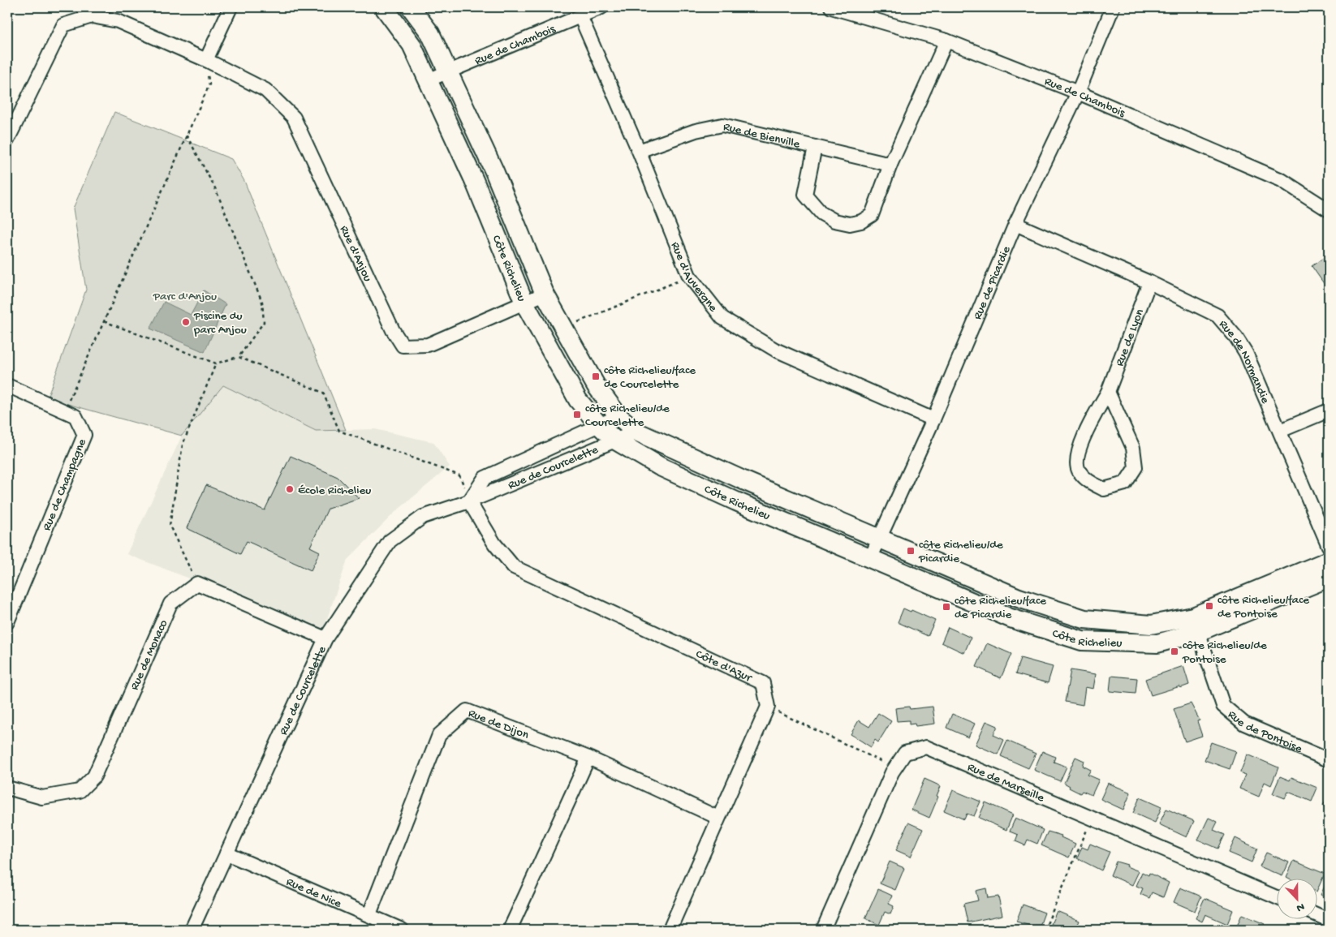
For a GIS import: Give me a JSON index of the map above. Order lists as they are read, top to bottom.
{
  "streets": {
    "street": [
      "Rue de Chambois",
      "Rue de Bienville",
      "Rue d'Anjou",
      "Côte Richelieu",
      "Rue d'Auvergne",
      "Rue de Picardie",
      "Rue de Lyon",
      "Rue de Normandie",
      "Rue de Courcelette",
      "Rue de Champagne",
      "Rue de Monaco",
      "Côte d'Azur",
      "Rue de Dijon",
      "Rue de Pontoise",
      "Rue de Marseille",
      "Rue de Nice"
    ]
  },
  "crossings": [
    ["Rue de Chambois", "Rue de Bienville"],
    ["Rue de Chambois", "Côte Richelieu"],
    ["Rue de Chambois", "Rue d'Auvergne"],
    ["Rue de Chambois", "Rue de Picardie"],
    ["Rue de Bienville", "Rue d'Auvergne"],
    ["Rue d'Anjou", "Côte Richelieu"],
    ["Côte Richelieu", "Rue de Picardie"],
    ["Côte Richelieu", "Rue de Courcelette"],
    ["Côte Richelieu", "Rue de Pontoise"],
    ["Rue d'Auvergne", "Rue de Picardie"],
    ["Rue de Picardie", "Rue de Normandie"],
    ["Rue de Lyon", "Rue de Normandie"],
    ["Rue de Courcelette", "Côte d'Azur"],
    ["Rue de Courcelette", "Rue de Nice"],
    ["Rue de Dijon", "Rue de Nice"]
  ],
  "parks": ["Parc d'Anjou"],
  "places": {
    "other": ["Piscine du parc Anjou", "École Richelieu"],
    "transit": [
      "côte Richelieu/face de Courcelette",
      "côte Richelieu/de Courcelette",
      "côte Richelieu/de Picardie",
      "côte Richelieu/face de Pontoise",
      "côte Richelieu/face de Picardie",
      "côte Richelieu/de Pontoise"
    ]
  },
  "north": "bottom"
}
